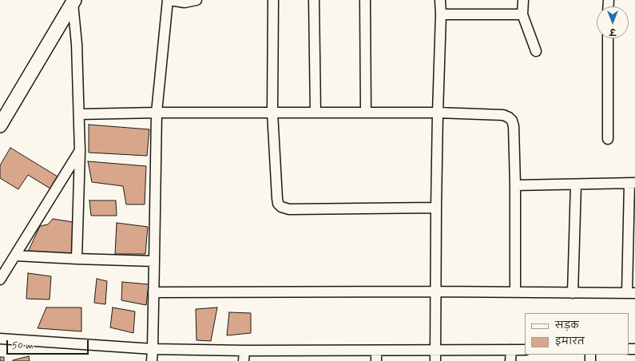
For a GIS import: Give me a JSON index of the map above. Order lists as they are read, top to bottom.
{
  "legend": ["सड़क", "इमारत"],
  "scale_bar": "50 m",
  "north": "bottom"
}
